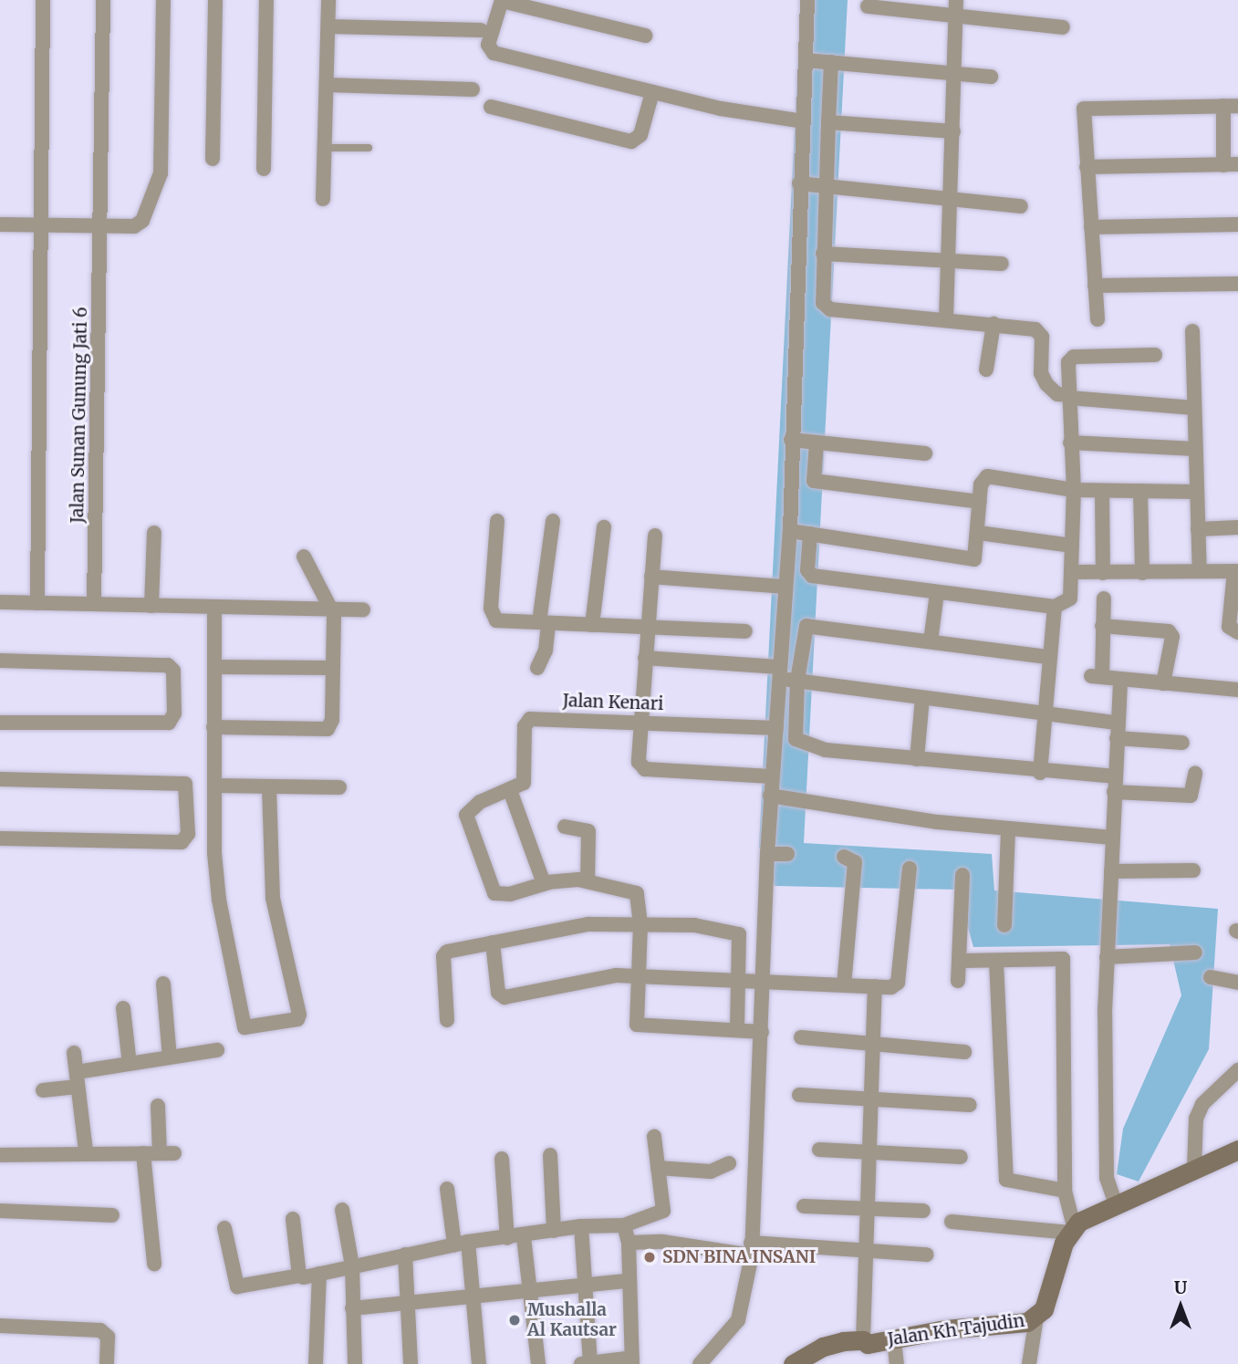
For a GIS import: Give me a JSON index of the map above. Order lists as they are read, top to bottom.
{
  "streets": {
    "street": ["Jalan Sunan Gunung Jati 6", "Jalan Kenari", "Jalan Kh Tajudin"]
  },
  "places": ["SDN BINA INSANI", "Mushalla Al Kautsar"],
  "north": "top"
}
